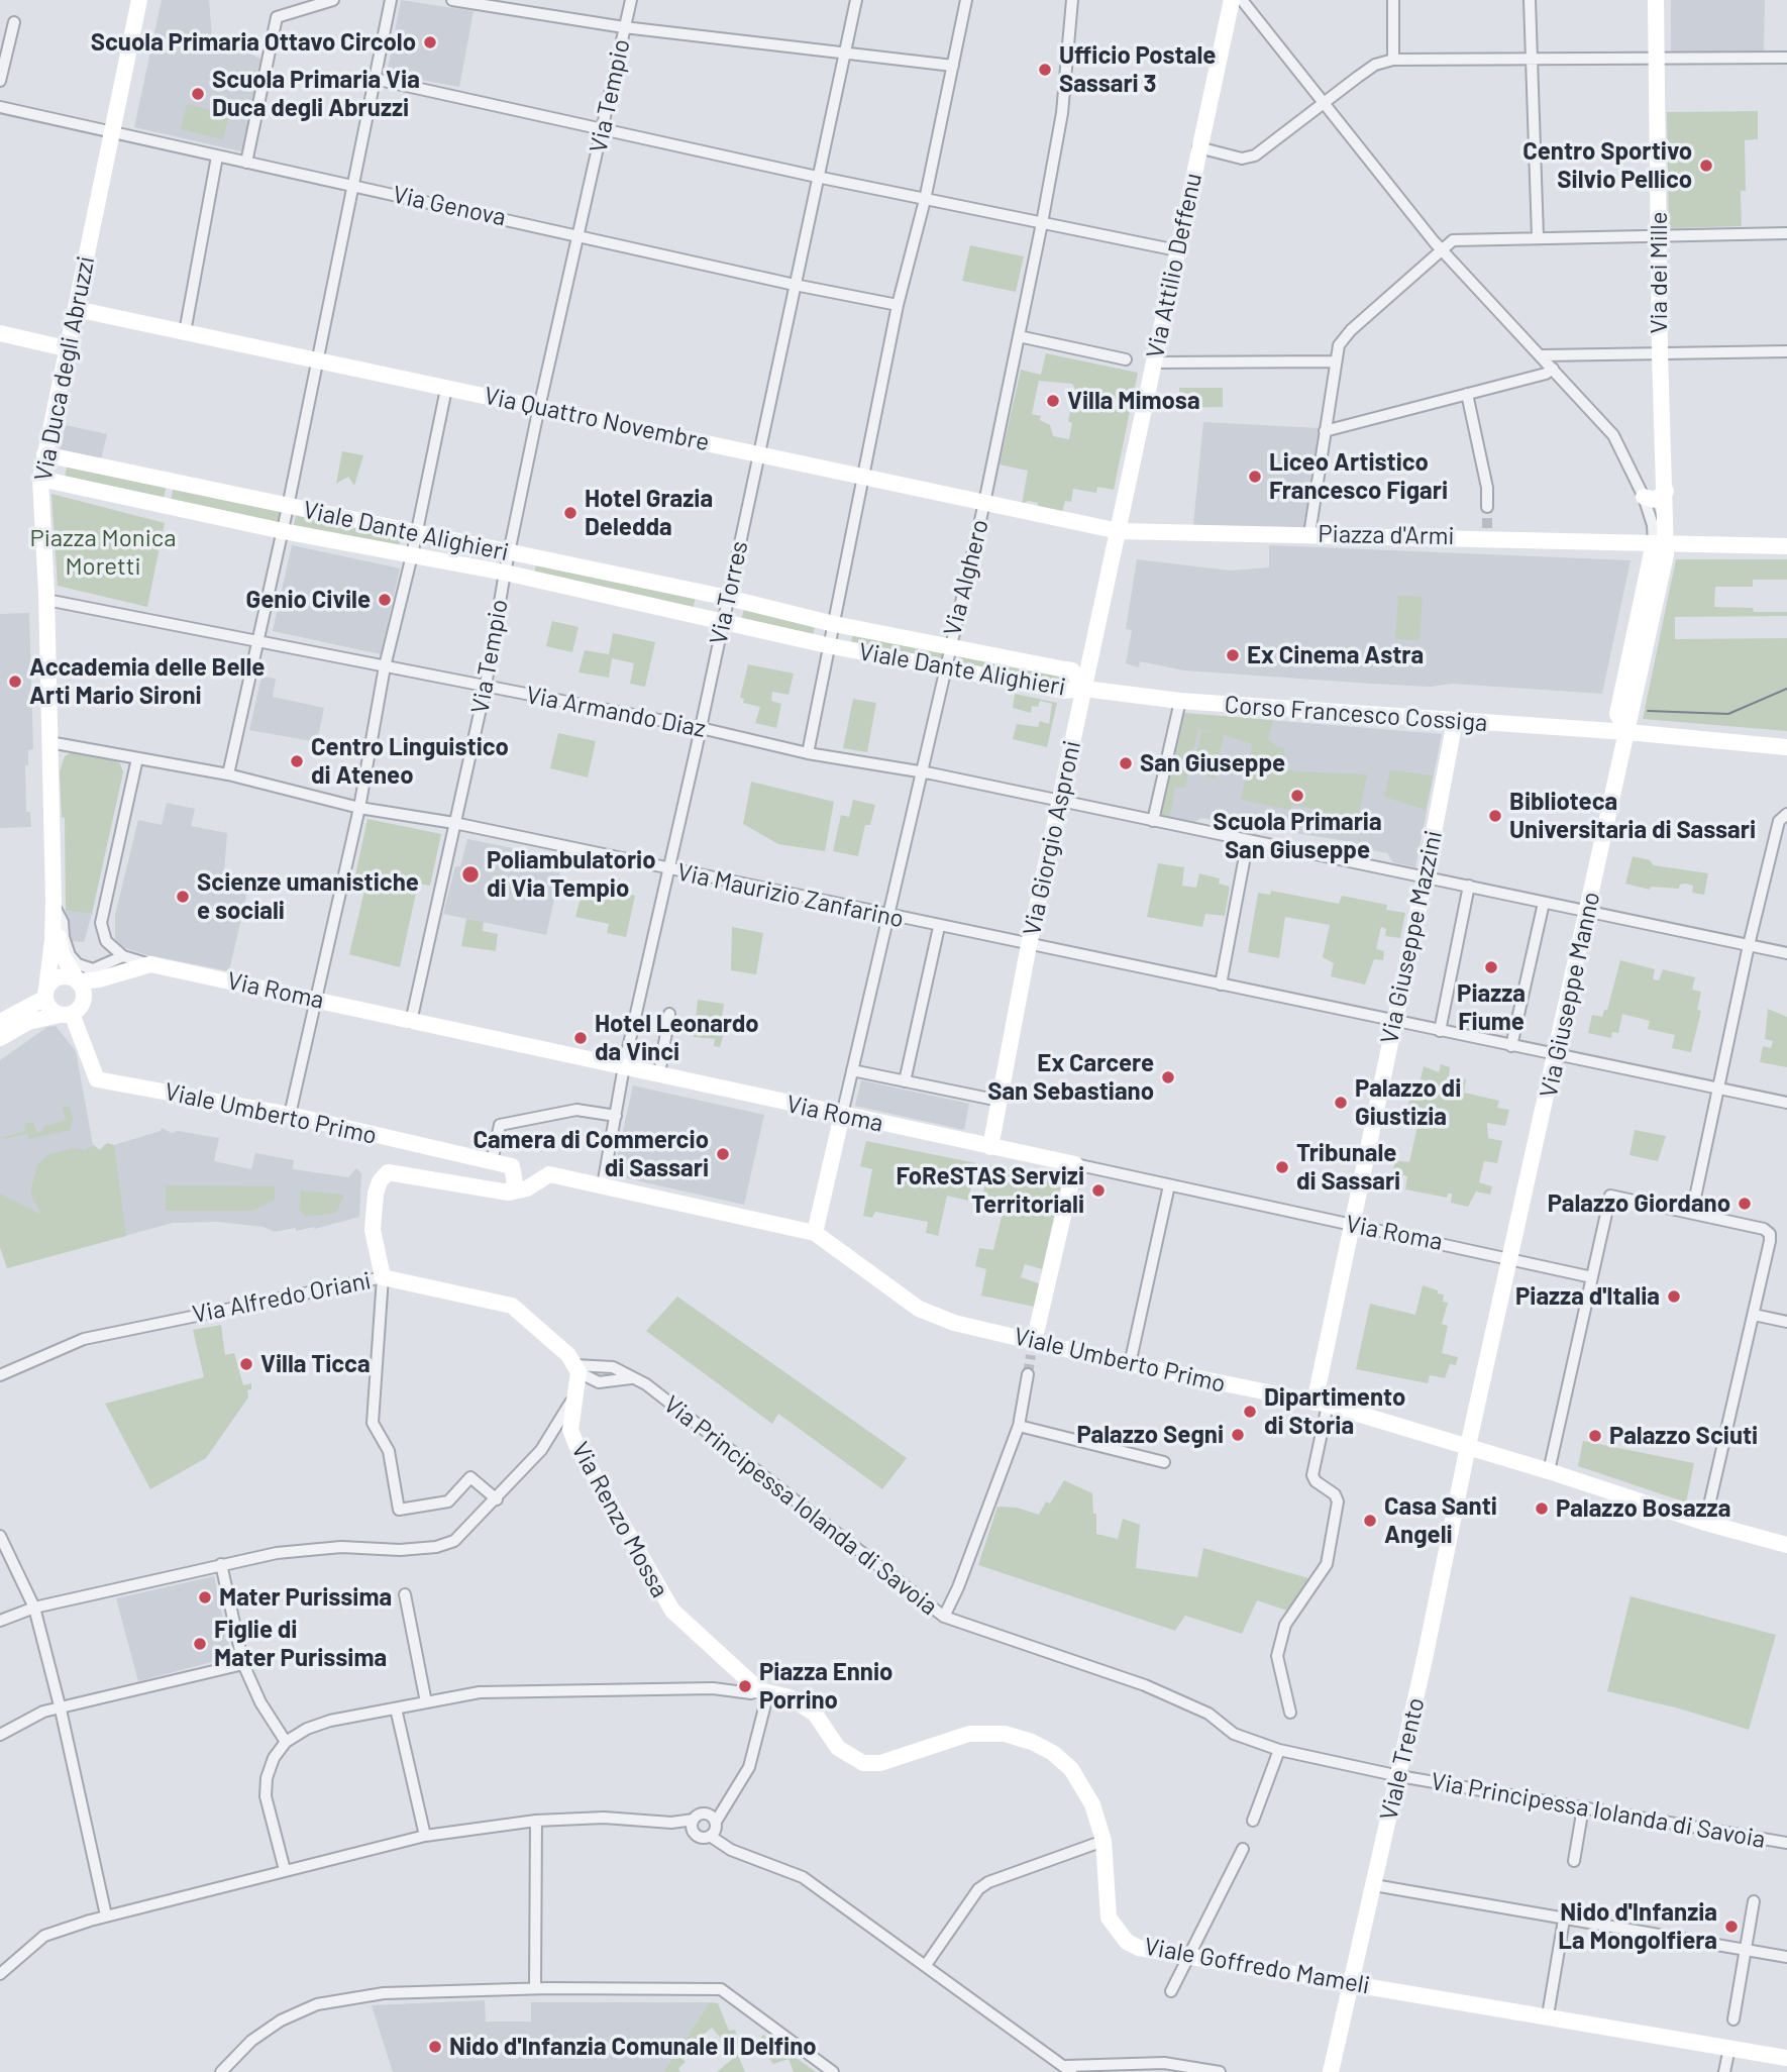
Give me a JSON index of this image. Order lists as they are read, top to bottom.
{
  "streets": {
    "main road": [
      "Via Attilio Deffenu",
      "Via dei Mille",
      "Via Duca degli Abruzzi",
      "Via Quattro Novembre",
      "Viale Dante Alighieri",
      "Piazza d'Armi",
      "Via Alghero",
      "Corso Francesco Cossiga",
      "Via Giorgio Asproni",
      "Via Giuseppe Mazzini",
      "Via Roma",
      "Via Giuseppe Manno",
      "Viale Umberto Primo",
      "Via Alfredo Oriani",
      "Via Renzo Mossa",
      "Viale Trento",
      "Viale Goffredo Mameli"
    ],
    "street": [
      "Via Tempio",
      "Via Genova",
      "Via Torres",
      "Via Armando Diaz",
      "Via Maurizio Zanfarino",
      "Via Principessa Iolanda di Savoia"
    ]
  },
  "crossings": [
    ["Via Tempio", "Via Genova"],
    ["Via Tempio", "Via Quattro Novembre"],
    ["Via Tempio", "Viale Dante Alighieri"],
    ["Via Tempio", "Via Armando Diaz"],
    ["Via Tempio", "Via Maurizio Zanfarino"],
    ["Via Tempio", "Via Roma"],
    ["Via Genova", "Via Duca degli Abruzzi"],
    ["Via Genova", "Via Torres"],
    ["Via Attilio Deffenu", "Via Quattro Novembre"],
    ["Via Attilio Deffenu", "Piazza d'Armi"],
    ["Via Attilio Deffenu", "Via Giorgio Asproni"],
    ["Via dei Mille", "Piazza d'Armi"],
    ["Via dei Mille", "Via Giuseppe Manno"],
    ["Via Duca degli Abruzzi", "Via Quattro Novembre"],
    ["Via Duca degli Abruzzi", "Viale Dante Alighieri"],
    ["Via Duca degli Abruzzi", "Via Armando Diaz"],
    ["Via Duca degli Abruzzi", "Via Maurizio Zanfarino"],
    ["Via Quattro Novembre", "Piazza d'Armi"],
    ["Via Quattro Novembre", "Via Alghero"],
    ["Via Quattro Novembre", "Via Torres"],
    ["Via Quattro Novembre", "Via Giorgio Asproni"],
    ["Viale Dante Alighieri", "Via Alghero"],
    ["Viale Dante Alighieri", "Via Torres"],
    ["Viale Dante Alighieri", "Corso Francesco Cossiga"],
    ["Viale Dante Alighieri", "Via Giorgio Asproni"],
    ["Piazza d'Armi", "Via Giorgio Asproni"],
    ["Piazza d'Armi", "Via Giuseppe Manno"],
    ["Via Alghero", "Via Armando Diaz"],
    ["Via Alghero", "Via Maurizio Zanfarino"],
    ["Via Alghero", "Via Roma"],
    ["Via Alghero", "Viale Umberto Primo"],
    ["Via Torres", "Via Armando Diaz"],
    ["Via Torres", "Via Maurizio Zanfarino"],
    ["Via Torres", "Via Roma"],
    ["Via Torres", "Viale Umberto Primo"],
    ["Via Armando Diaz", "Via Giorgio Asproni"],
    ["Via Armando Diaz", "Via Giuseppe Mazzini"],
    ["Via Armando Diaz", "Via Giuseppe Manno"],
    ["Corso Francesco Cossiga", "Via Giorgio Asproni"],
    ["Corso Francesco Cossiga", "Via Giuseppe Mazzini"],
    ["Corso Francesco Cossiga", "Via Giuseppe Manno"],
    ["Via Giorgio Asproni", "Via Maurizio Zanfarino"],
    ["Via Giorgio Asproni", "Via Roma"],
    ["Via Maurizio Zanfarino", "Via Giuseppe Mazzini"],
    ["Via Maurizio Zanfarino", "Via Giuseppe Manno"],
    ["Via Giuseppe Mazzini", "Via Roma"],
    ["Via Giuseppe Mazzini", "Viale Umberto Primo"],
    ["Via Roma", "Via Giuseppe Manno"],
    ["Via Roma", "Viale Umberto Primo"],
    ["Via Giuseppe Manno", "Viale Umberto Primo"],
    ["Via Giuseppe Manno", "Viale Trento"],
    ["Viale Umberto Primo", "Via Alfredo Oriani"],
    ["Viale Umberto Primo", "Viale Trento"],
    ["Via Principessa Iolanda di Savoia", "Via Renzo Mossa"],
    ["Via Principessa Iolanda di Savoia", "Viale Trento"],
    ["Via Renzo Mossa", "Viale Goffredo Mameli"],
    ["Viale Trento", "Viale Goffredo Mameli"]
  ],
  "parks": ["Piazza Monica Moretti"],
  "places": [
    "Scuola Primaria Ottavo Circolo",
    "Ufficio Postale Sassari 3",
    "Scuola Primaria Via Duca degli Abruzzi",
    "Centro Sportivo Silvio Pellico",
    "Villa Mimosa",
    "Liceo Artistico Francesco Figari",
    "Hotel Grazia Deledda",
    "Genio Civile",
    "Ex Cinema Astra",
    "Accademia delle Belle Arti Mario Sironi",
    "Centro Linguistico di Ateneo",
    "San Giuseppe",
    "Scuola Primaria San Giuseppe",
    "Biblioteca Universitaria di Sassari",
    "Poliambulatorio di Via Tempio",
    "Scienze umanistiche e sociali",
    "Piazza Fiume",
    "Hotel Leonardo da Vinci",
    "Ex Carcere San Sebastiano",
    "Palazzo di Giustizia",
    "Camera di Commercio di Sassari",
    "Tribunale di Sassari",
    "FoReSTAS Servizi Territoriali",
    "Palazzo Giordano",
    "Piazza d'Italia",
    "Villa Ticca",
    "Dipartimento di Storia",
    "Palazzo Segni",
    "Palazzo Sciuti",
    "Palazzo Bosazza",
    "Casa Santi Angeli",
    "Mater Purissima",
    "Figlie di Mater Purissima",
    "Piazza Ennio Porrino",
    "Nido d'Infanzia La Mongolfiera",
    "Nido d'Infanzia Comunale Il Delfino"
  ]
}
